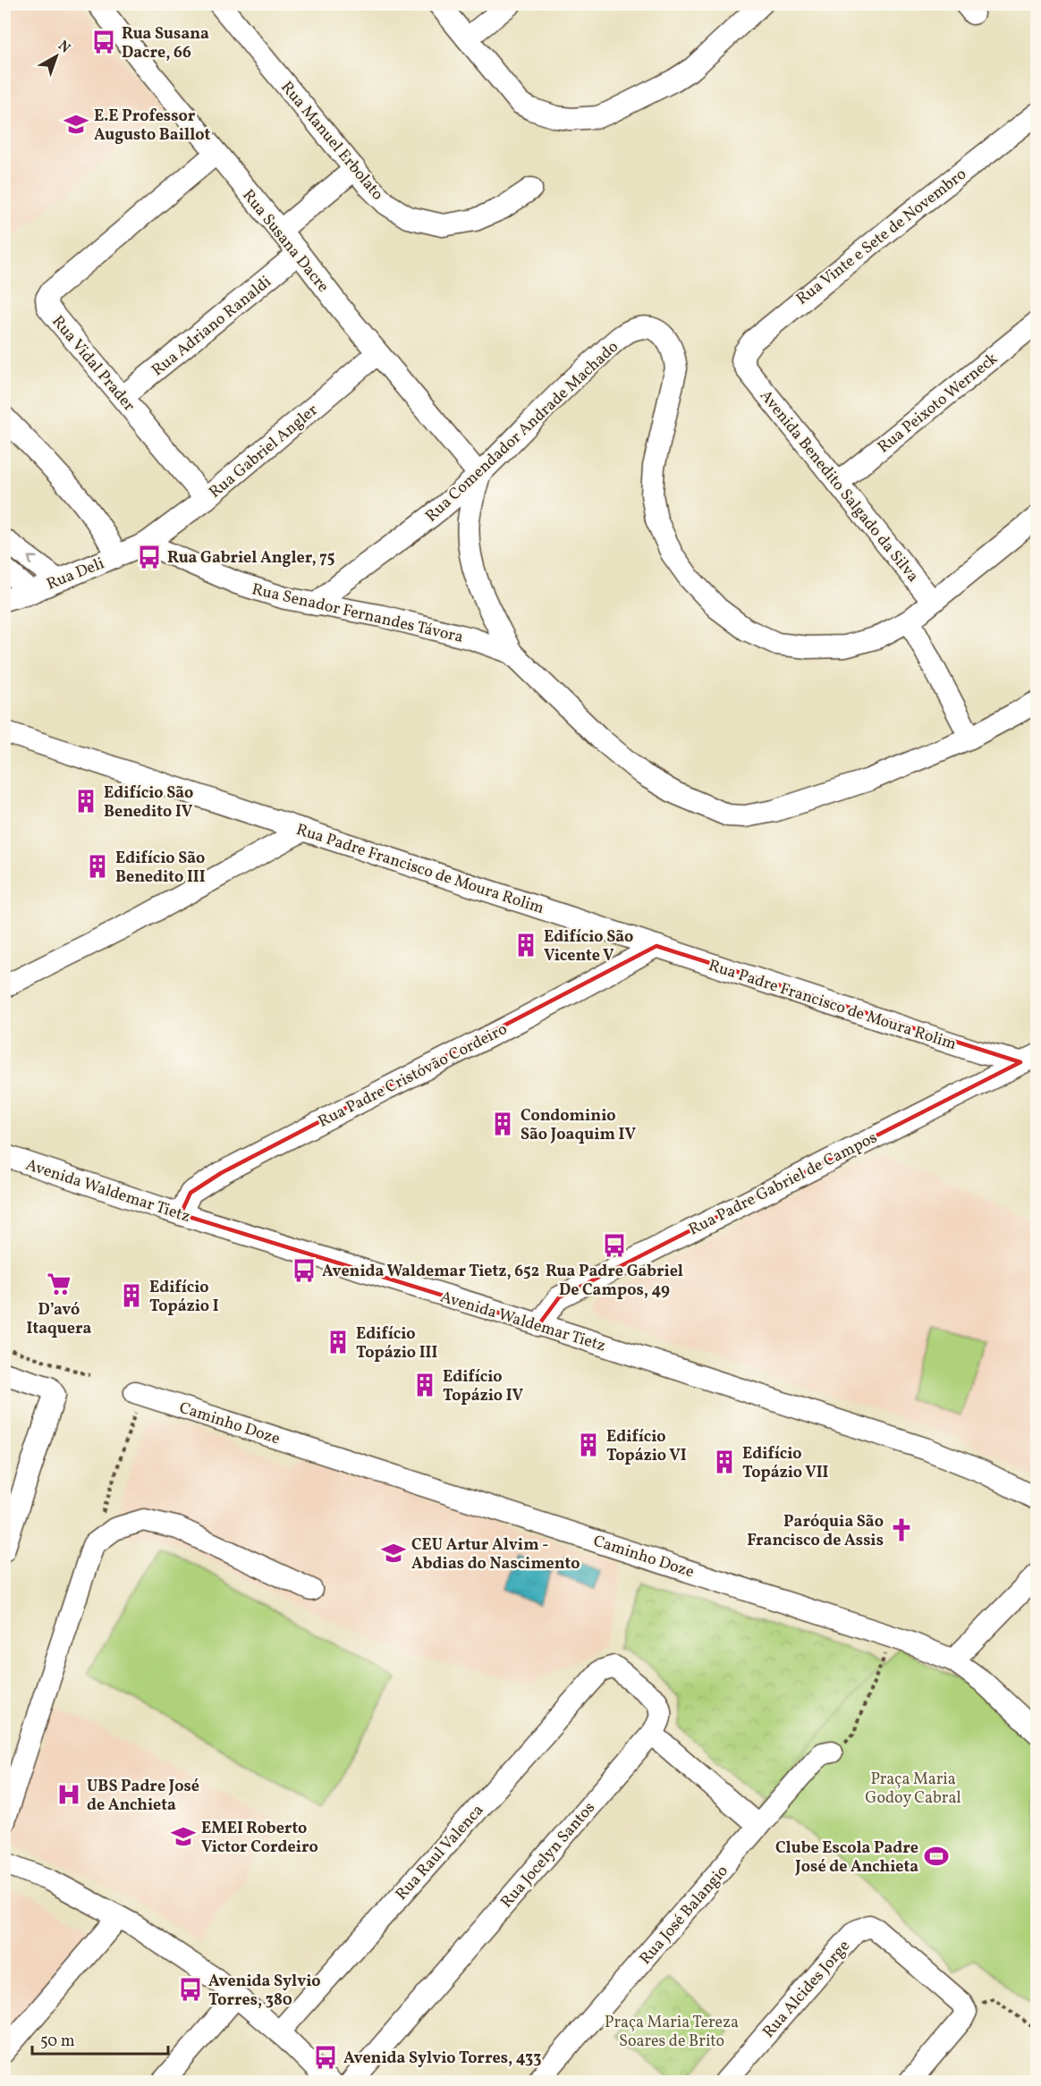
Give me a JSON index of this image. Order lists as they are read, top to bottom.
{
  "streets": {
    "street": [
      "Rua Manuel Erbolato",
      "Rua Vinte e Sete de Novembro",
      "Rua Susana Dacre",
      "Rua Adriano Ranaldi",
      "Rua Vidal Prader",
      "Rua Peixoto Werneck",
      "Rua Comendador Andrade Machado",
      "Rua Gabriel Angler",
      "Avenida Benedito Salgado da Silva",
      "Rua Deli",
      "Rua Senador Fernandes Távora",
      "Rua Padre Francisco de Moura Rolim",
      "Rua Padre Cristóvão Cordeiro",
      "Rua Padre Gabriel de Campos",
      "Avenida Waldemar Tietz",
      "Caminho Doze",
      "Rua Raul Valenca",
      "Rua Jocelyn Santos",
      "Rua José Balangio",
      "Rua Alcides Jorge"
    ]
  },
  "crossings": [
    ["Rua Vinte e Sete de Novembro", "Avenida Benedito Salgado da Silva"],
    ["Rua Susana Dacre", "Rua Adriano Ranaldi"],
    ["Rua Susana Dacre", "Rua Vidal Prader"],
    ["Rua Susana Dacre", "Rua Comendador Andrade Machado"],
    ["Rua Susana Dacre", "Rua Gabriel Angler"],
    ["Rua Susana Dacre", "Rua Senador Fernandes Távora"],
    ["Rua Adriano Ranaldi", "Rua Vidal Prader"],
    ["Rua Vidal Prader", "Rua Gabriel Angler"],
    ["Rua Peixoto Werneck", "Avenida Benedito Salgado da Silva"],
    ["Rua Comendador Andrade Machado", "Avenida Benedito Salgado da Silva"],
    ["Rua Comendador Andrade Machado", "Rua Senador Fernandes Távora"],
    ["Rua Gabriel Angler", "Rua Deli"],
    ["Rua Gabriel Angler", "Rua Senador Fernandes Távora"],
    ["Rua Deli", "Rua Senador Fernandes Távora"],
    ["Rua Padre Francisco de Moura Rolim", "Rua Padre Cristóvão Cordeiro"],
    ["Rua Padre Francisco de Moura Rolim", "Rua Padre Gabriel de Campos"],
    ["Rua Padre Cristóvão Cordeiro", "Avenida Waldemar Tietz"],
    ["Rua Padre Gabriel de Campos", "Avenida Waldemar Tietz"],
    ["Rua Raul Valenca", "Rua Jocelyn Santos"]
  ],
  "parks": ["Praça Maria Godoy Cabral", "Praça Maria Tereza Soares de Brito"],
  "places": {
    "bus stop": [
      "Rua Susana Dacre, 66",
      "Rua Gabriel Angler, 75",
      "Rua Padre Gabriel De Campos, 49",
      "Avenida Waldemar Tietz, 652",
      "Avenida Sylvio Torres, 380",
      "Avenida Sylvio Torres, 433"
    ],
    "school or university": ["E.E Professor Augusto Baillot", "CEU Artur Alvim - Abdias do Nascimento", "EMEI Roberto Victor Cordeiro"],
    "building": [
      "Edifício São Benedito IV",
      "Edifício São Benedito III",
      "Edifício São Vicente V",
      "Condominio São Joaquim IV",
      "Edifício Topázio I",
      "Edifício Topázio III",
      "Edifício Topázio IV",
      "Edifício Topázio VI",
      "Edifício Topázio VII"
    ],
    "supermarket": ["D’avó Itaquera"],
    "church": ["Paróquia São Francisco de Assis"],
    "hospital": ["UBS Padre José de Anchieta"],
    "sports": ["Clube Escola Padre José de Anchieta"]
  },
  "scale_bar": "50 m",
  "north": "top right"
}
